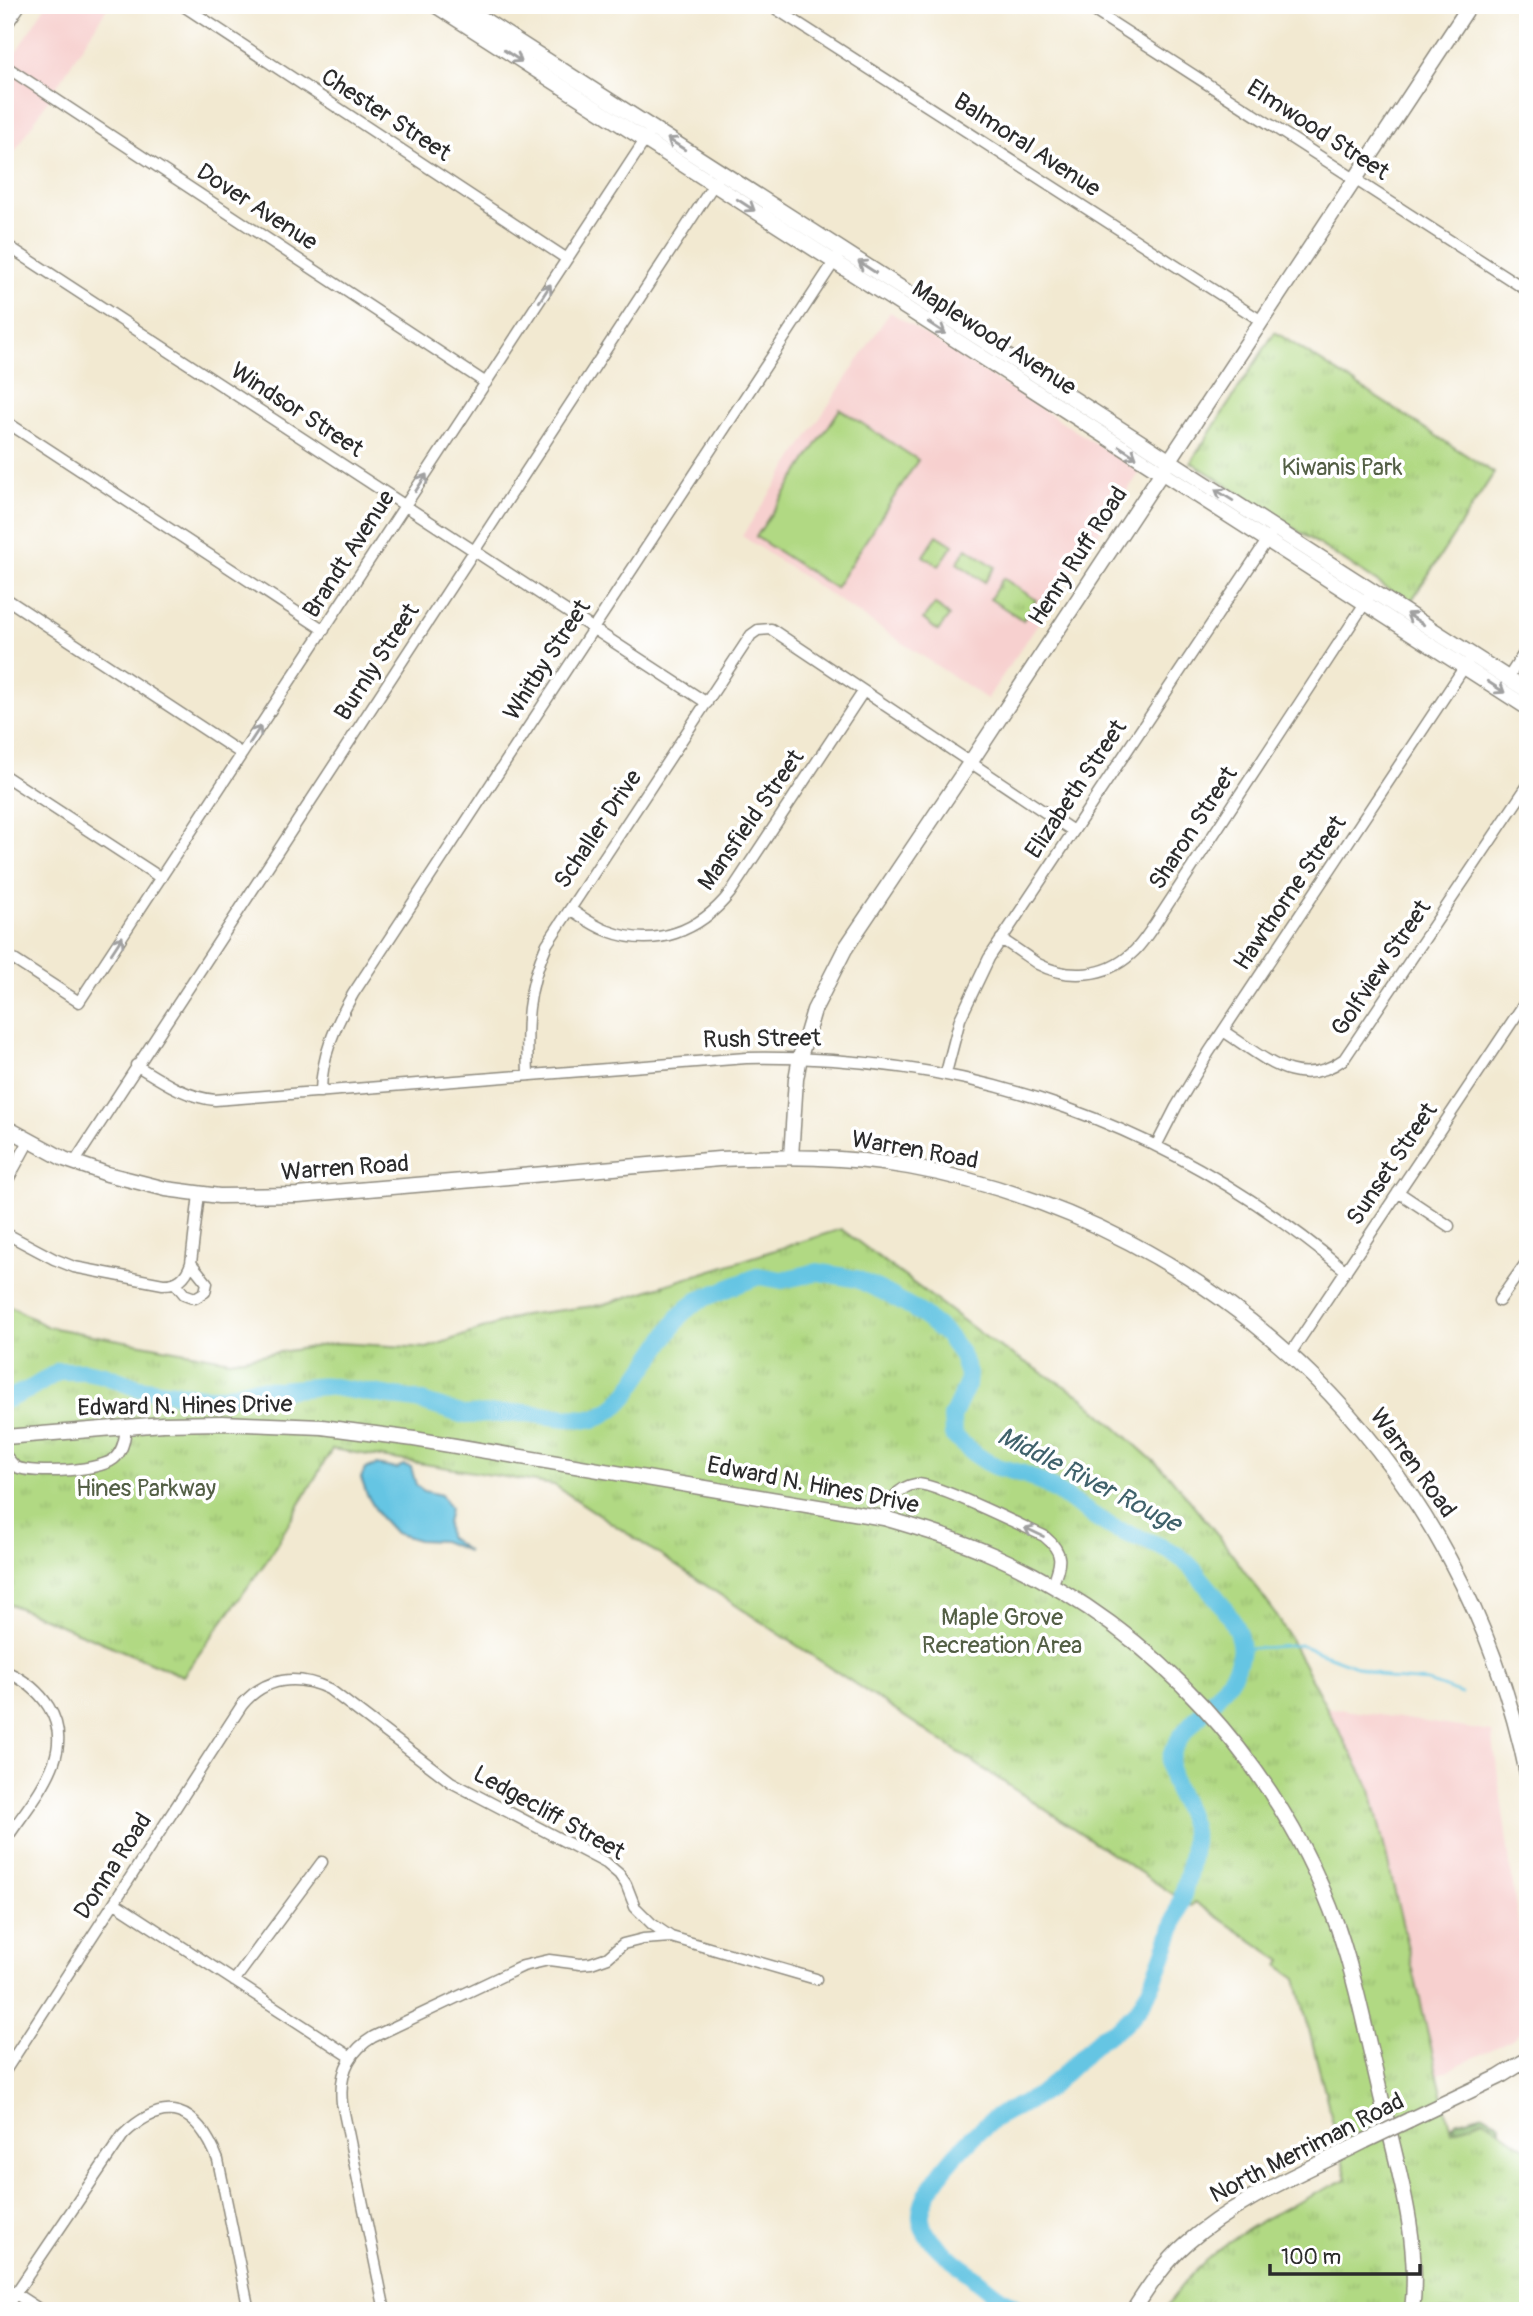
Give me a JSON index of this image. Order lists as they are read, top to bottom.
{
  "streets": {
    "street": [
      "Chester Street",
      "Elmwood Street",
      "Balmoral Avenue",
      "Dover Avenue",
      "Maplewood Avenue",
      "Windsor Street",
      "Brandt Avenue",
      "Henry Ruff Road",
      "Whitby Street",
      "Burnly Street",
      "Elizabeth Street",
      "Mansfield Street",
      "Sharon Street",
      "Schaller Drive",
      "Hawthorne Street",
      "Golfview Street",
      "Rush Street",
      "Warren Road",
      "Sunset Street",
      "Edward N. Hines Drive",
      "Ledgecliff Street",
      "Donna Road",
      "North Merriman Road"
    ]
  },
  "crossings": [
    ["Chester Street", "Brandt Avenue"],
    ["Elmwood Street", "Henry Ruff Road"],
    ["Balmoral Avenue", "Henry Ruff Road"],
    ["Dover Avenue", "Brandt Avenue"],
    ["Maplewood Avenue", "Brandt Avenue"],
    ["Maplewood Avenue", "Henry Ruff Road"],
    ["Maplewood Avenue", "Whitby Street"],
    ["Maplewood Avenue", "Burnly Street"],
    ["Maplewood Avenue", "Elizabeth Street"],
    ["Maplewood Avenue", "Sharon Street"],
    ["Maplewood Avenue", "Hawthorne Street"],
    ["Windsor Street", "Brandt Avenue"],
    ["Windsor Street", "Whitby Street"],
    ["Windsor Street", "Burnly Street"],
    ["Windsor Street", "Schaller Drive"],
    ["Henry Ruff Road", "Rush Street"],
    ["Henry Ruff Road", "Warren Road"],
    ["Whitby Street", "Rush Street"],
    ["Burnly Street", "Rush Street"],
    ["Burnly Street", "Warren Road"],
    ["Elizabeth Street", "Sharon Street"],
    ["Elizabeth Street", "Rush Street"],
    ["Mansfield Street", "Schaller Drive"],
    ["Schaller Drive", "Rush Street"],
    ["Hawthorne Street", "Golfview Street"],
    ["Hawthorne Street", "Rush Street"],
    ["Rush Street", "Sunset Street"],
    ["Warren Road", "Sunset Street"],
    ["Ledgecliff Street", "Donna Road"]
  ],
  "one_way": ["Brandt Avenue"],
  "water": ["Middle River Rouge"],
  "parks": ["Kiwanis Park", "Hines Parkway", "Maple Grove Recreation Area"],
  "scale_bar": "100 m"
}
